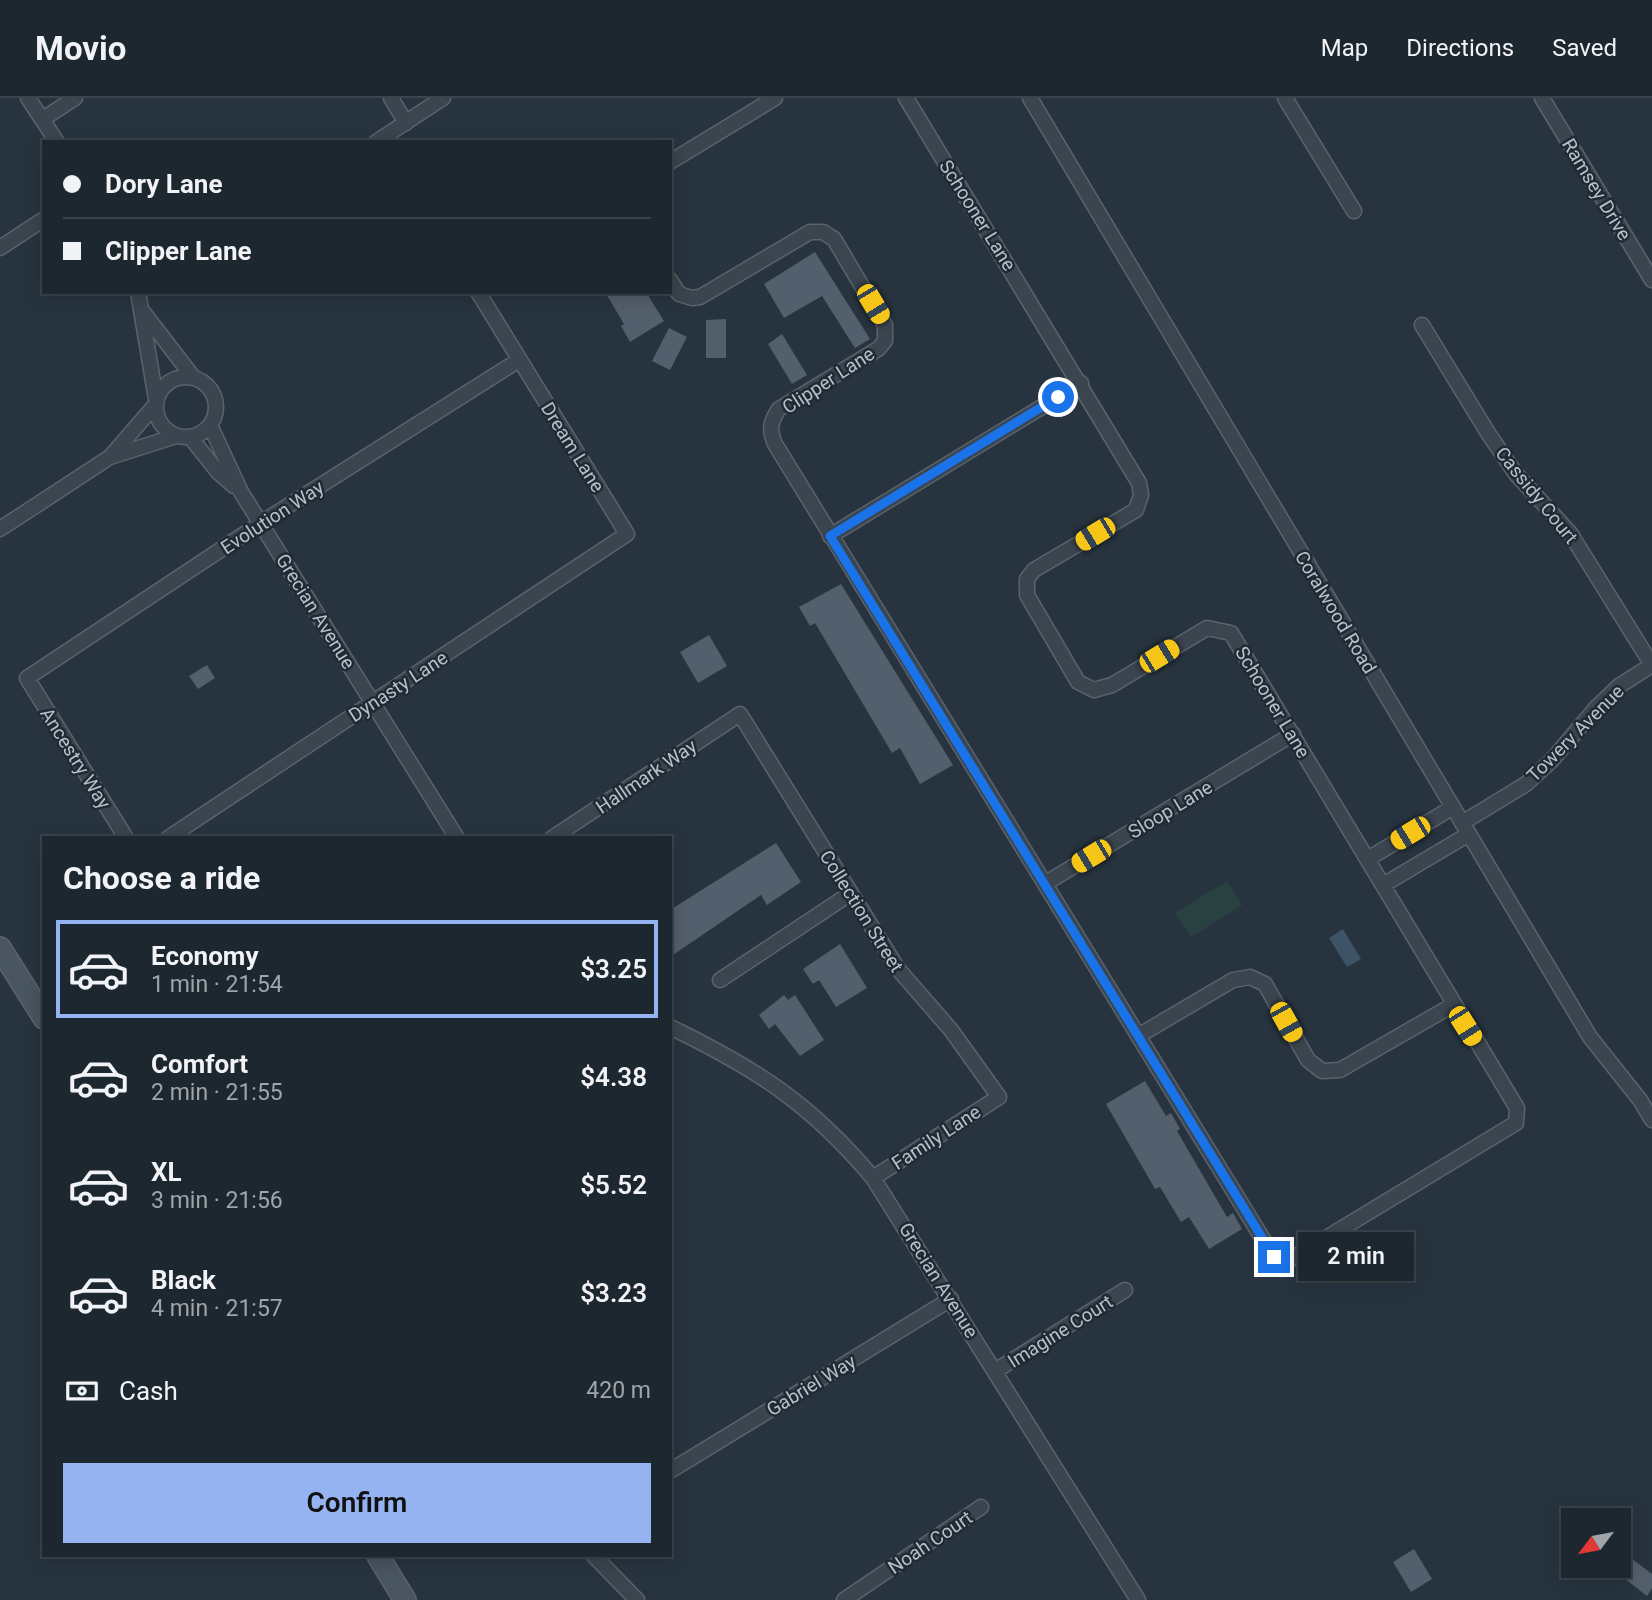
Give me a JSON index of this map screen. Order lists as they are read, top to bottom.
{
  "streets": {
    "street": [
      "Ramsey Drive",
      "Schooner Lane",
      "Clipper Lane",
      "Dream Lane",
      "Cassidy Court",
      "Evolution Way",
      "Grecian Avenue",
      "Coralwood Road",
      "Dynasty Lane",
      "Towery Avenue",
      "Ancestry Way",
      "Hallmark Way",
      "Sloop Lane",
      "Collection Street",
      "Family Lane",
      "Imagine Court",
      "Gabriel Way",
      "Noah Court"
    ]
  },
  "crossings": [
    ["Schooner Lane", "Clipper Lane"],
    ["Schooner Lane", "Towery Avenue"],
    ["Schooner Lane", "Sloop Lane"],
    ["Clipper Lane", "Sloop Lane"],
    ["Dream Lane", "Evolution Way"],
    ["Dream Lane", "Dynasty Lane"],
    ["Cassidy Court", "Towery Avenue"],
    ["Evolution Way", "Grecian Avenue"],
    ["Evolution Way", "Ancestry Way"],
    ["Grecian Avenue", "Dynasty Lane"],
    ["Grecian Avenue", "Family Lane"],
    ["Grecian Avenue", "Imagine Court"],
    ["Grecian Avenue", "Gabriel Way"],
    ["Coralwood Road", "Towery Avenue"],
    ["Hallmark Way", "Collection Street"],
    ["Collection Street", "Family Lane"]
  ],
  "north": "bottom left",
  "page": {
    "header": "Movio",
    "nav": ["Map", "Directions", "Saved"],
    "banner": ["Dory Lane", "Clipper Lane"],
    "heading": "Choose a ride",
    "list": [
      {
        "name": "Economy",
        "note": "1 min · 21:54",
        "value": "$3.25"
      },
      {
        "name": "Comfort",
        "note": "2 min · 21:55",
        "value": "$4.38"
      },
      {
        "name": "XL",
        "note": "3 min · 21:56",
        "value": "$5.52"
      },
      {
        "name": "Black",
        "note": "4 min · 21:57",
        "value": "$3.23"
      }
    ],
    "bubble": "2 min",
    "pay": ["Cash", "420 m"],
    "buttons": "Confirm"
  }
}
